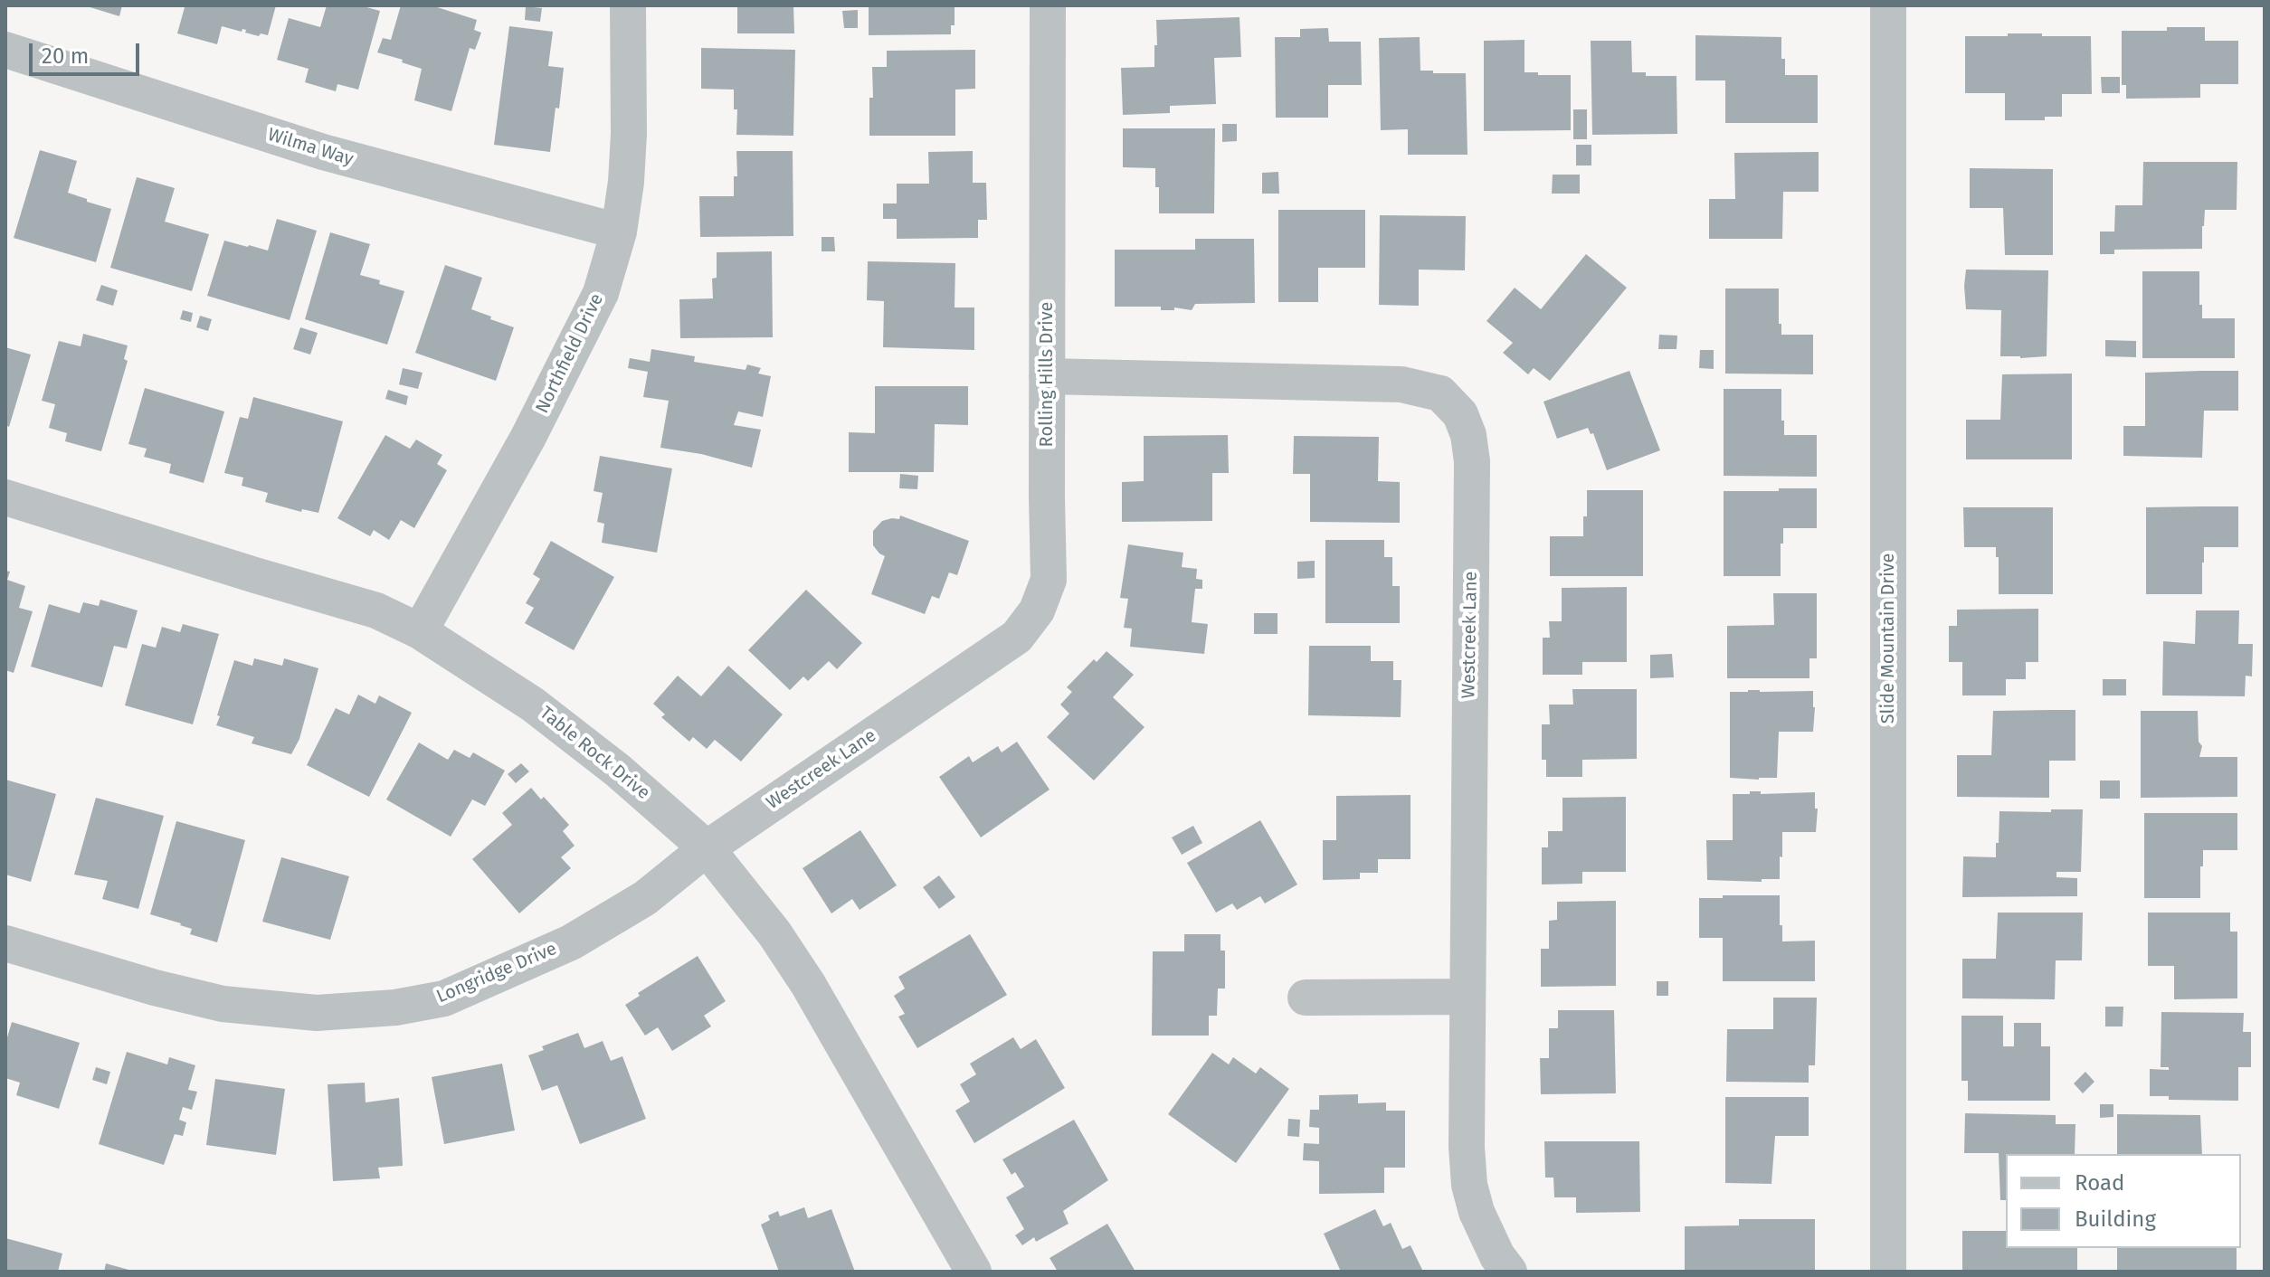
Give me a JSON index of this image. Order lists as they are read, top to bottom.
{
  "streets": {
    "street": [
      "Wilma Way",
      "Northfield Drive",
      "Rolling Hills Drive",
      "Westcreek Lane",
      "Slide Mountain Drive",
      "Table Rock Drive",
      "Longridge Drive"
    ]
  },
  "crossings": [
    ["Wilma Way", "Northfield Drive"],
    ["Northfield Drive", "Table Rock Drive"],
    ["Rolling Hills Drive", "Westcreek Lane"],
    ["Westcreek Lane", "Table Rock Drive"],
    ["Westcreek Lane", "Longridge Drive"],
    ["Table Rock Drive", "Longridge Drive"]
  ],
  "legend": ["Road", "Building"],
  "scale_bar": "20 m"
}
